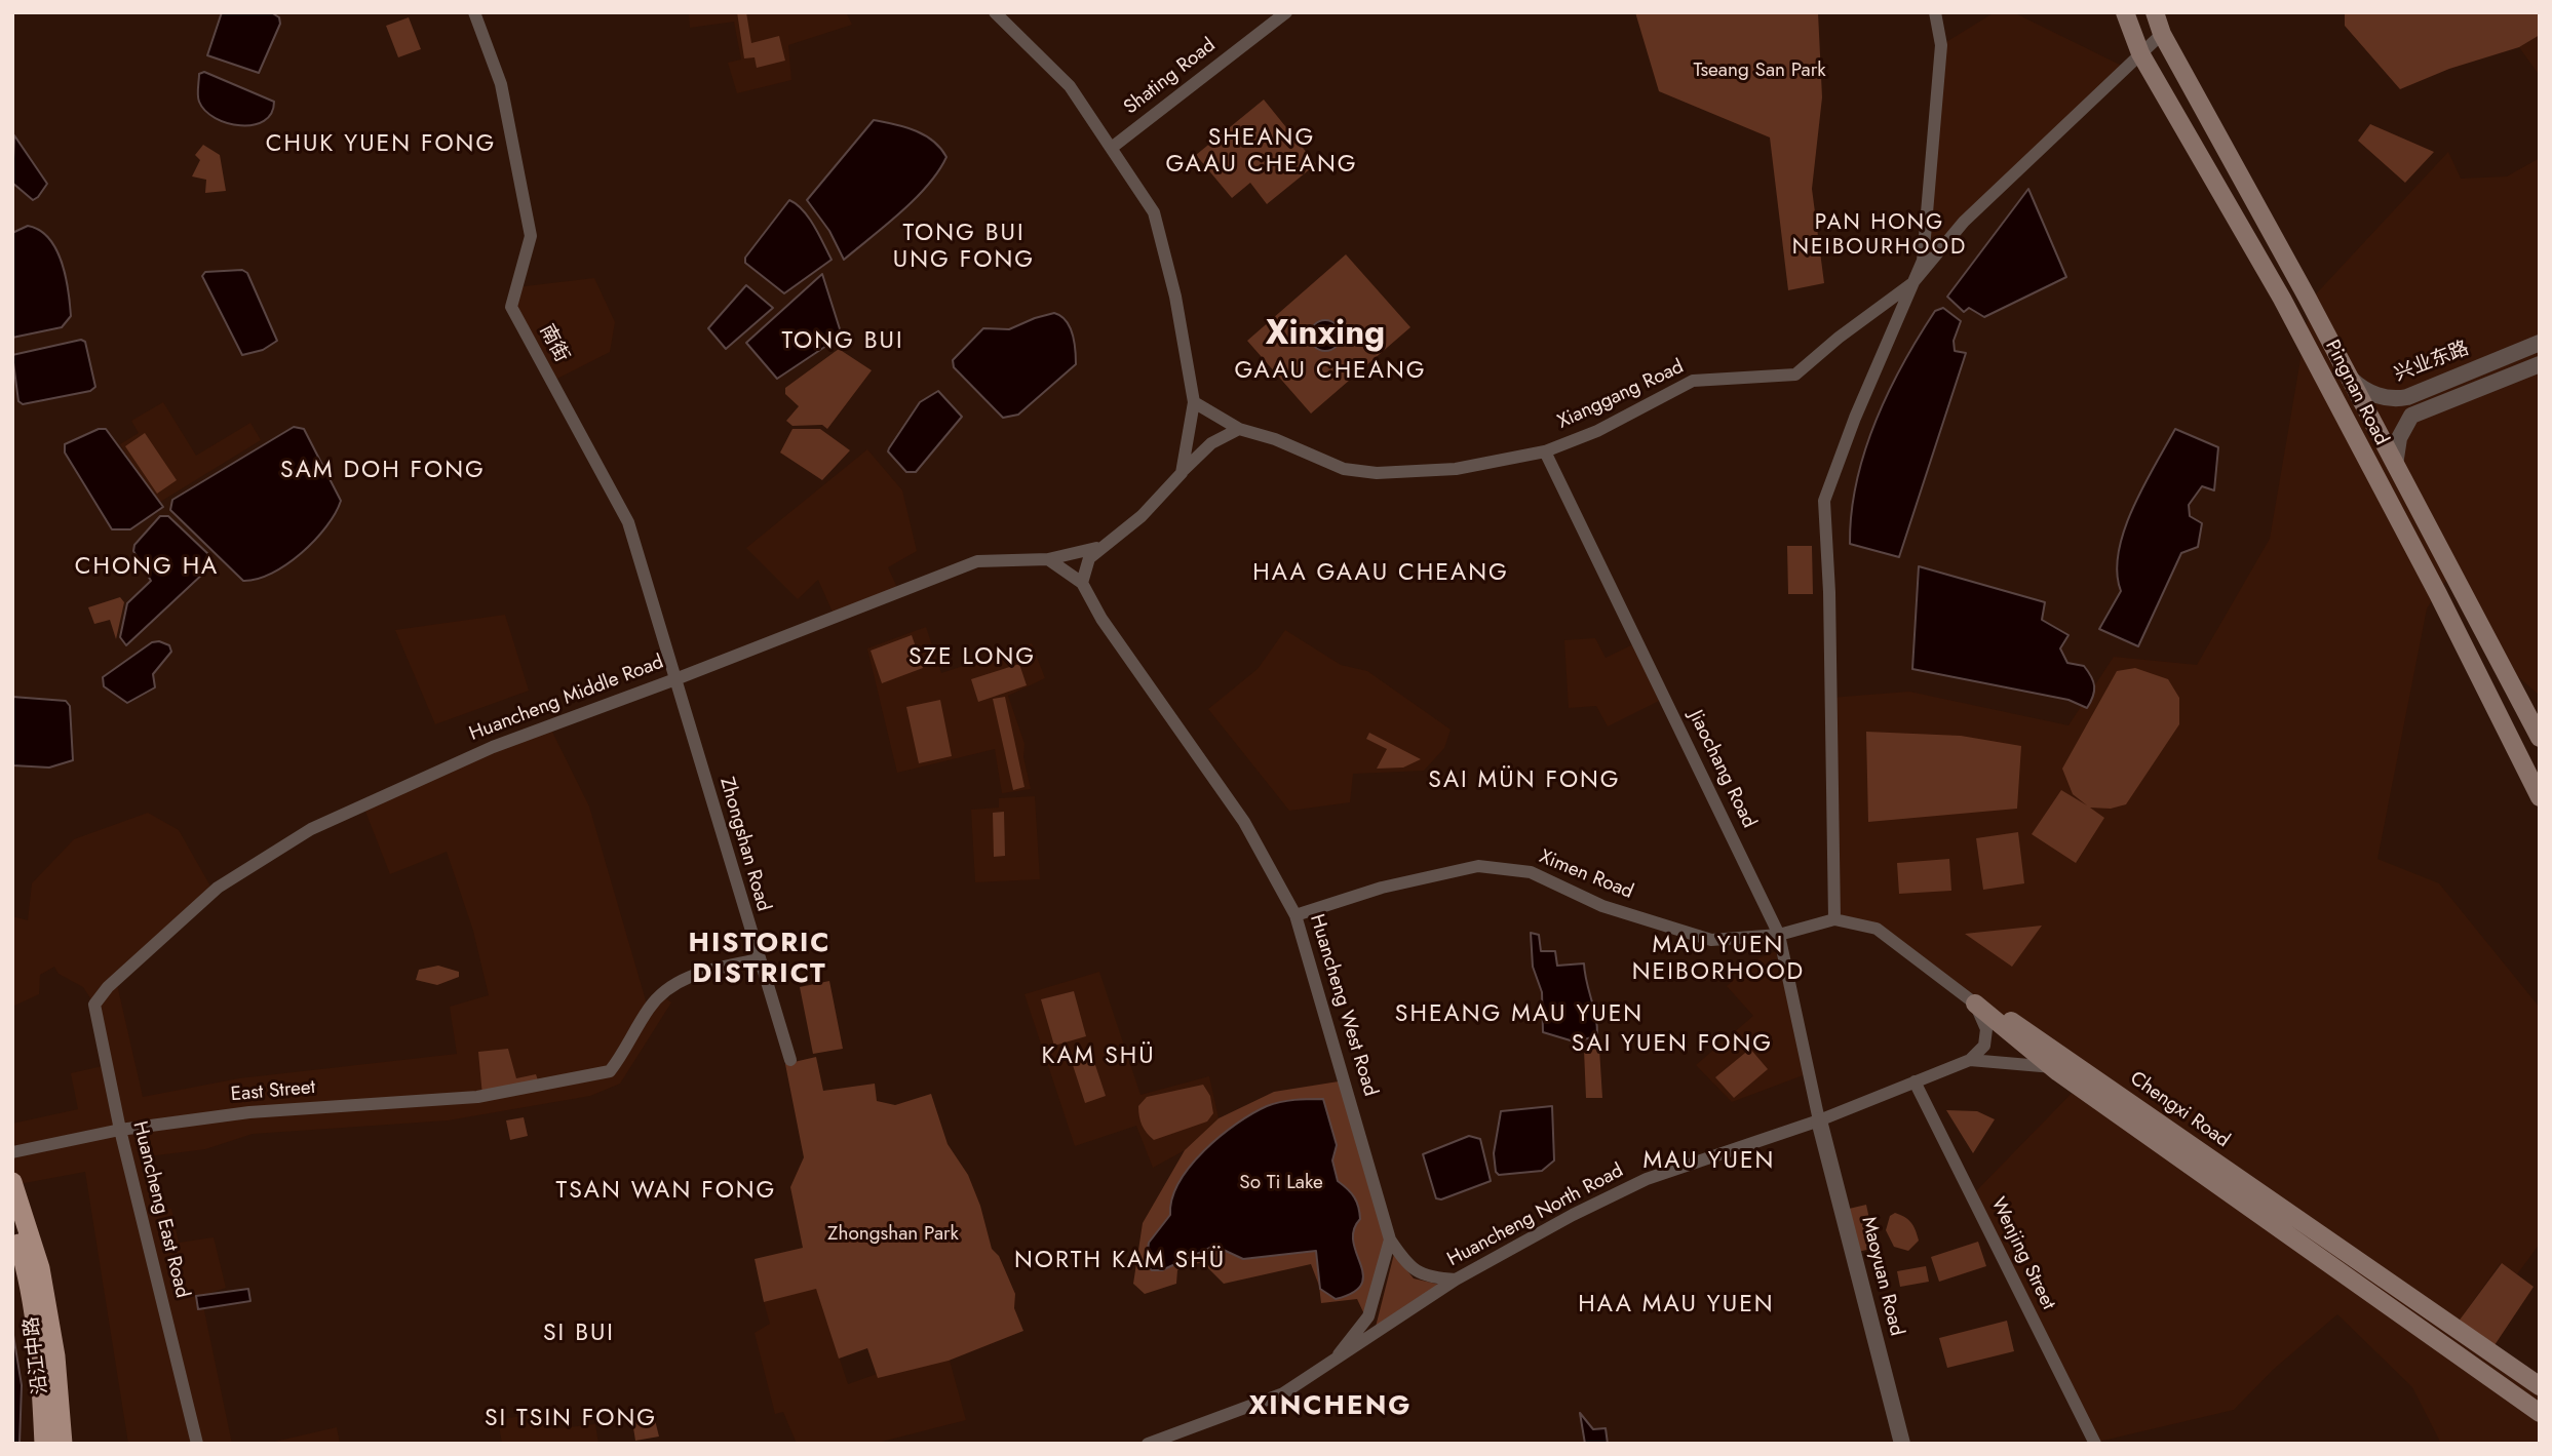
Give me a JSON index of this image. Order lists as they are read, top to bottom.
{
  "streets": {
    "main road": ["Pingnan Road", "Chengxi Road", "沿江中路"],
    "street": [
      "Shating Road",
      "南街",
      "兴业东路",
      "Xianggang Road",
      "Huancheng Middle Road",
      "Jiaochang Road",
      "Zhongshan Road",
      "Ximen Road",
      "Huancheng West Road",
      "East Street",
      "Huancheng East Road",
      "Huancheng North Road",
      "Wenjing Street",
      "Maoyuan Road"
    ]
  },
  "crossings": [
    ["南街", "Huancheng Middle Road"],
    ["南街", "Zhongshan Road"],
    ["兴业东路", "Pingnan Road"],
    ["Pingnan Road", "Xianggang Road"],
    ["Xianggang Road", "Jiaochang Road"],
    ["Huancheng Middle Road", "Zhongshan Road"],
    ["Huancheng Middle Road", "Huancheng East Road"],
    ["Jiaochang Road", "Ximen Road"],
    ["Jiaochang Road", "Chengxi Road"],
    ["Jiaochang Road", "Huancheng North Road"],
    ["Jiaochang Road", "Maoyuan Road"],
    ["Zhongshan Road", "East Street"],
    ["Ximen Road", "Huancheng West Road"],
    ["Ximen Road", "Chengxi Road"],
    ["East Street", "Huancheng East Road"],
    ["Chengxi Road", "Huancheng North Road"],
    ["Huancheng North Road", "Wenjing Street"],
    ["Huancheng North Road", "Maoyuan Road"]
  ],
  "districts": [
    "SHEANG GAAU CHEANG",
    "CHUK YUEN FONG",
    "PAN HONG NEIBOURHOOD",
    "TONG BUI UNG FONG",
    "Xinxing",
    "TONG BUI",
    "GAAU CHEANG",
    "SAM DOH FONG",
    "CHONG HA",
    "HAA GAAU CHEANG",
    "SZE LONG",
    "SAI MÜN FONG",
    "HISTORIC DISTRICT",
    "MAU YUEN NEIBORHOOD",
    "SHEANG MAU YUEN",
    "SAI YUEN FONG",
    "KAM SHÜ",
    "MAU YUEN",
    "TSAN WAN FONG",
    "NORTH KAM SHÜ",
    "HAA MAU YUEN",
    "SI BUI",
    "XINCHENG",
    "SI TSIN FONG"
  ],
  "parks": ["Tseang San Park", "So Ti Lake", "Zhongshan Park"]
}
